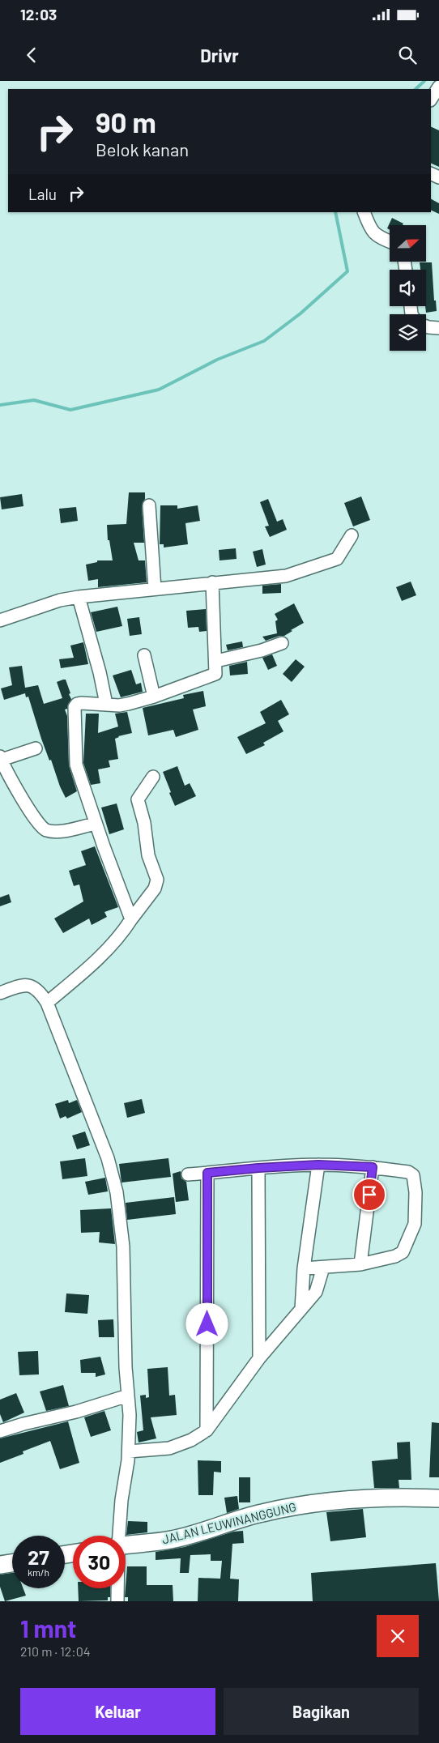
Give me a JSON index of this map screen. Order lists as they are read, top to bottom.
{
  "streets": {
    "main road": ["JALAN LEUWINANGGUNG"]
  },
  "north": "right",
  "page": {
    "status": "12:03",
    "header": "Drivr",
    "turn": ["90 m", "Belok kanan"],
    "then": "Lalu",
    "speed": "27 km/h",
    "limit": "30",
    "heading": ["1 mnt", "210 m · 12:04"],
    "buttons": ["Keluar", "Bagikan"]
  }
}
